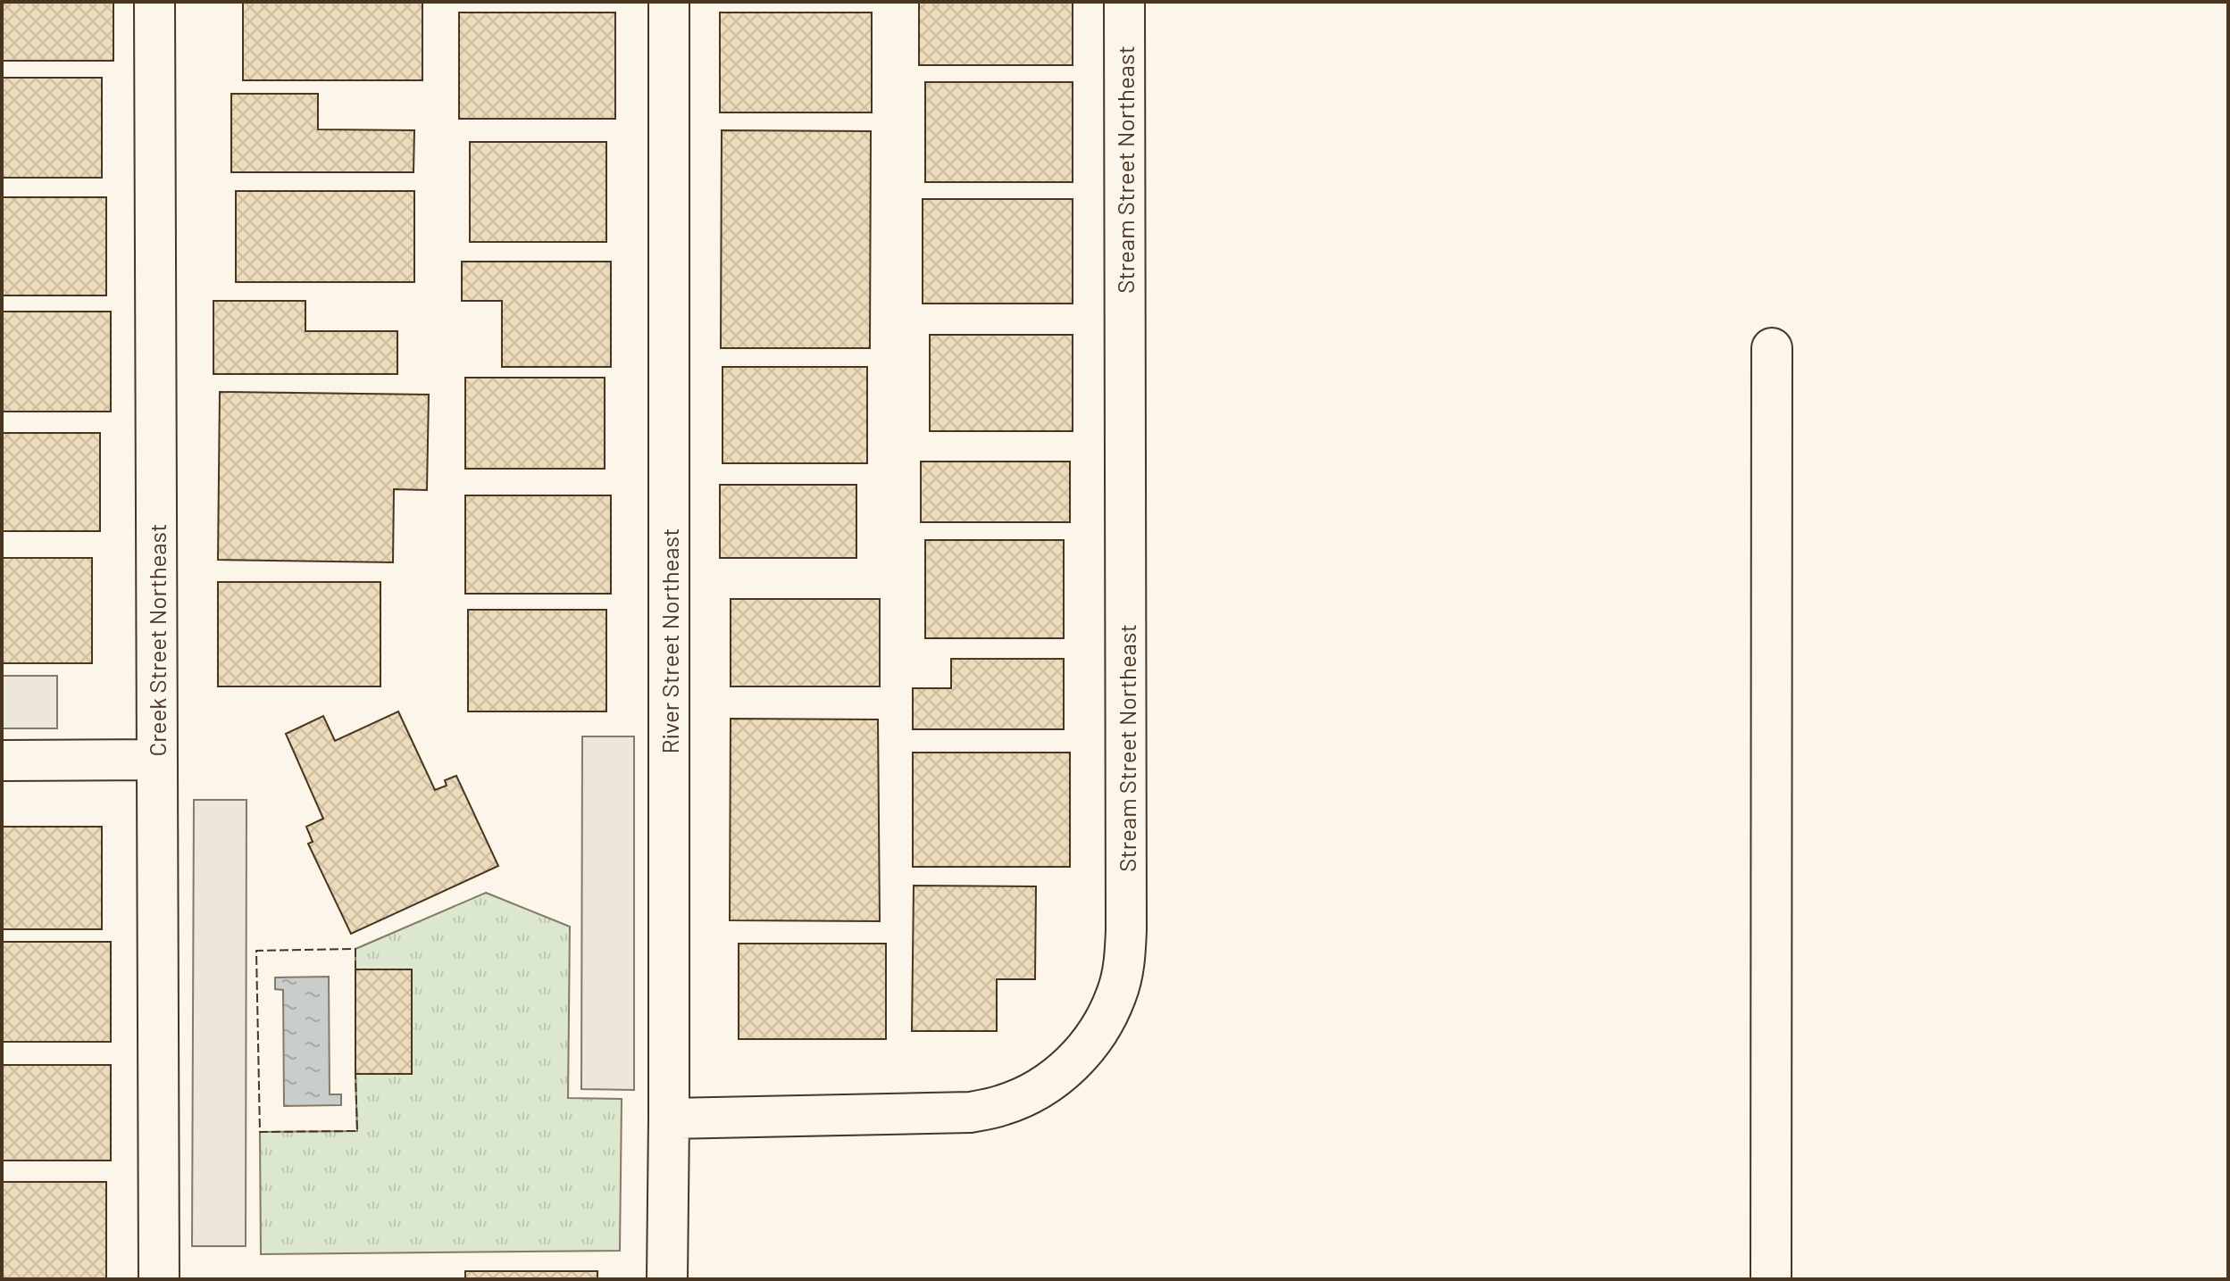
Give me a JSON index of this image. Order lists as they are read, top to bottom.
{
  "streets": {
    "street": ["Stream Street Northeast", "Creek Street Northeast", "River Street Northeast"]
  },
  "crossings": [
    ["Stream Street Northeast", "River Street Northeast"]
  ]
}
